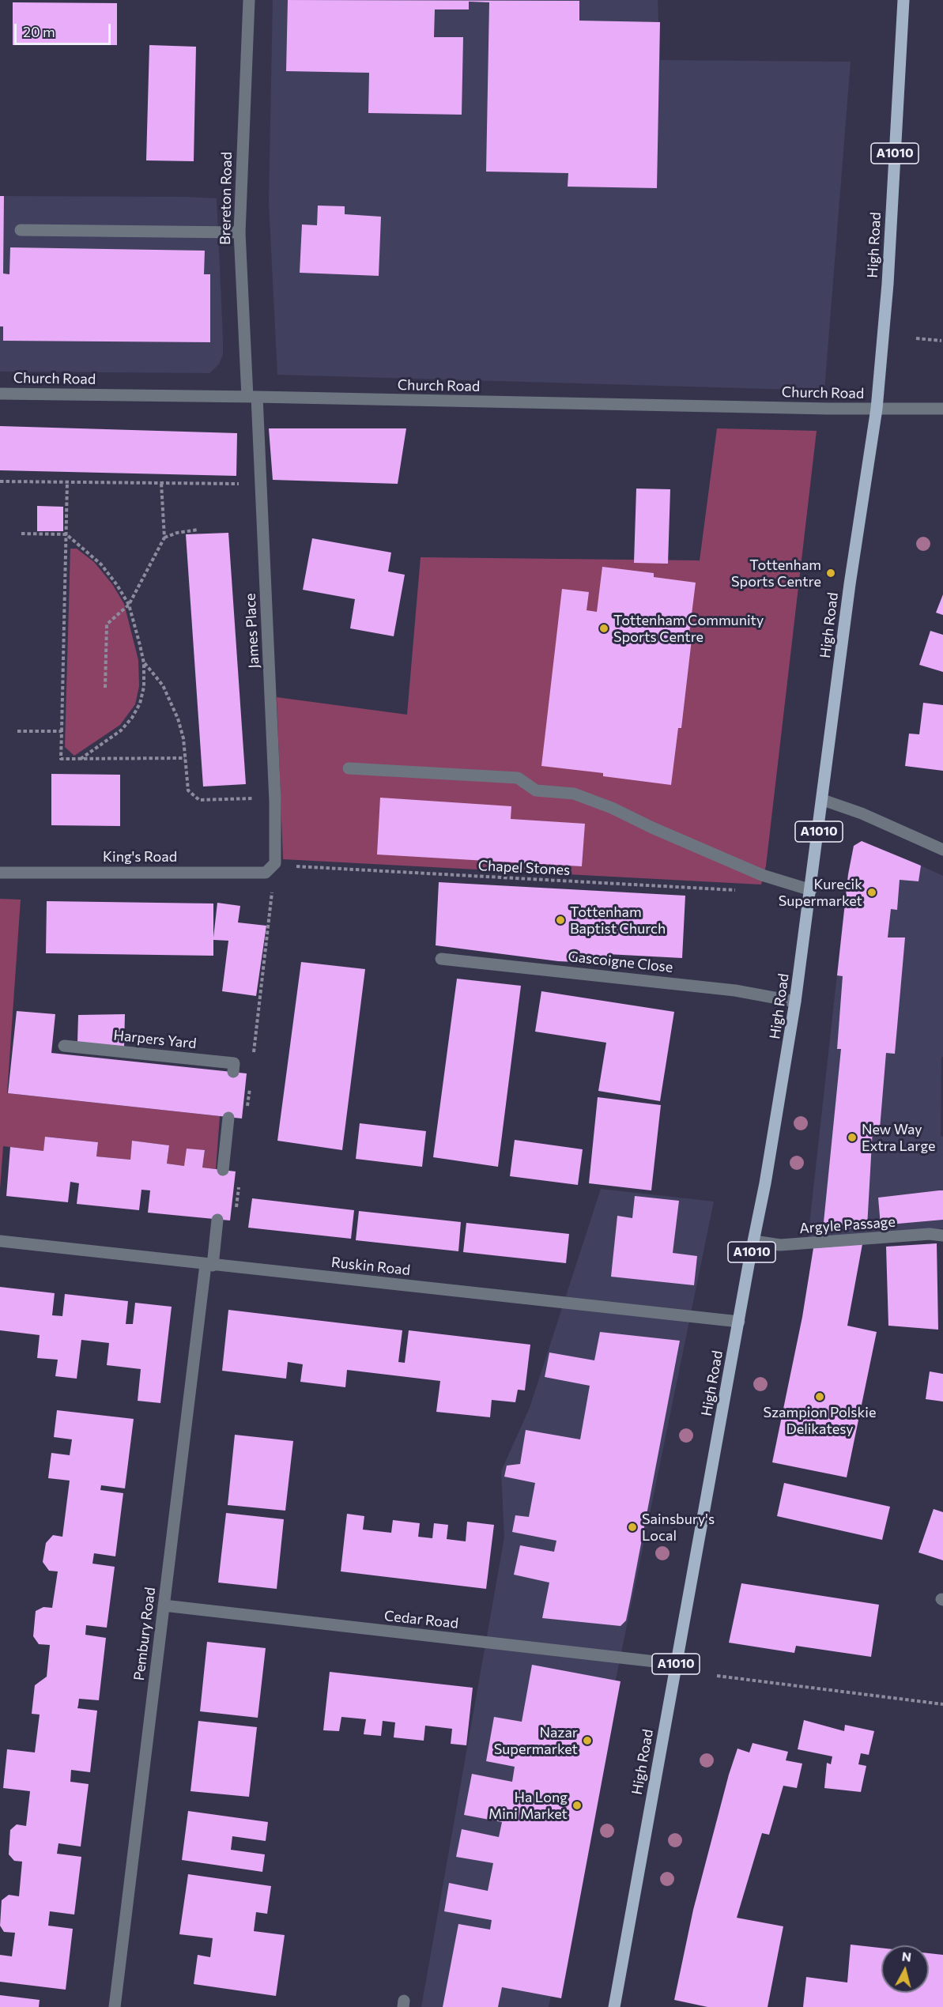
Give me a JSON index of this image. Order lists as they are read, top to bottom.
{
  "streets": {
    "main road": ["A1010", "High Road"],
    "street": [
      "Brereton Road",
      "Church Road",
      "James Place",
      "King's Road",
      "Gascoigne Close",
      "Harpers Yard",
      "Argyle Passage",
      "Ruskin Road",
      "Cedar Road",
      "Pembury Road"
    ],
    "path": ["Chapel Stones"]
  },
  "crossings": [
    ["Brereton Road", "Church Road"],
    ["Brereton Road", "James Place"],
    ["High Road", "Church Road"],
    ["High Road", "Gascoigne Close"],
    ["High Road", "Argyle Passage"],
    ["High Road", "Ruskin Road"],
    ["High Road", "Cedar Road"],
    ["Church Road", "James Place"],
    ["James Place", "King's Road"],
    ["James Place", "Chapel Stones"],
    ["King's Road", "Chapel Stones"],
    ["Ruskin Road", "Pembury Road"],
    ["Cedar Road", "Pembury Road"]
  ],
  "places": [
    "Tottenham Sports Centre",
    "Tottenham Community Sports Centre",
    "Kurecik Supermarket",
    "Tottenham Baptist Church",
    "New Way Extra Large",
    "Szampion Polskie Delikatesy",
    "Sainsbury's Local",
    "Nazar Supermarket",
    "Ha Long Mini Market"
  ],
  "scale_bar": "20 m",
  "north": "top"
}
